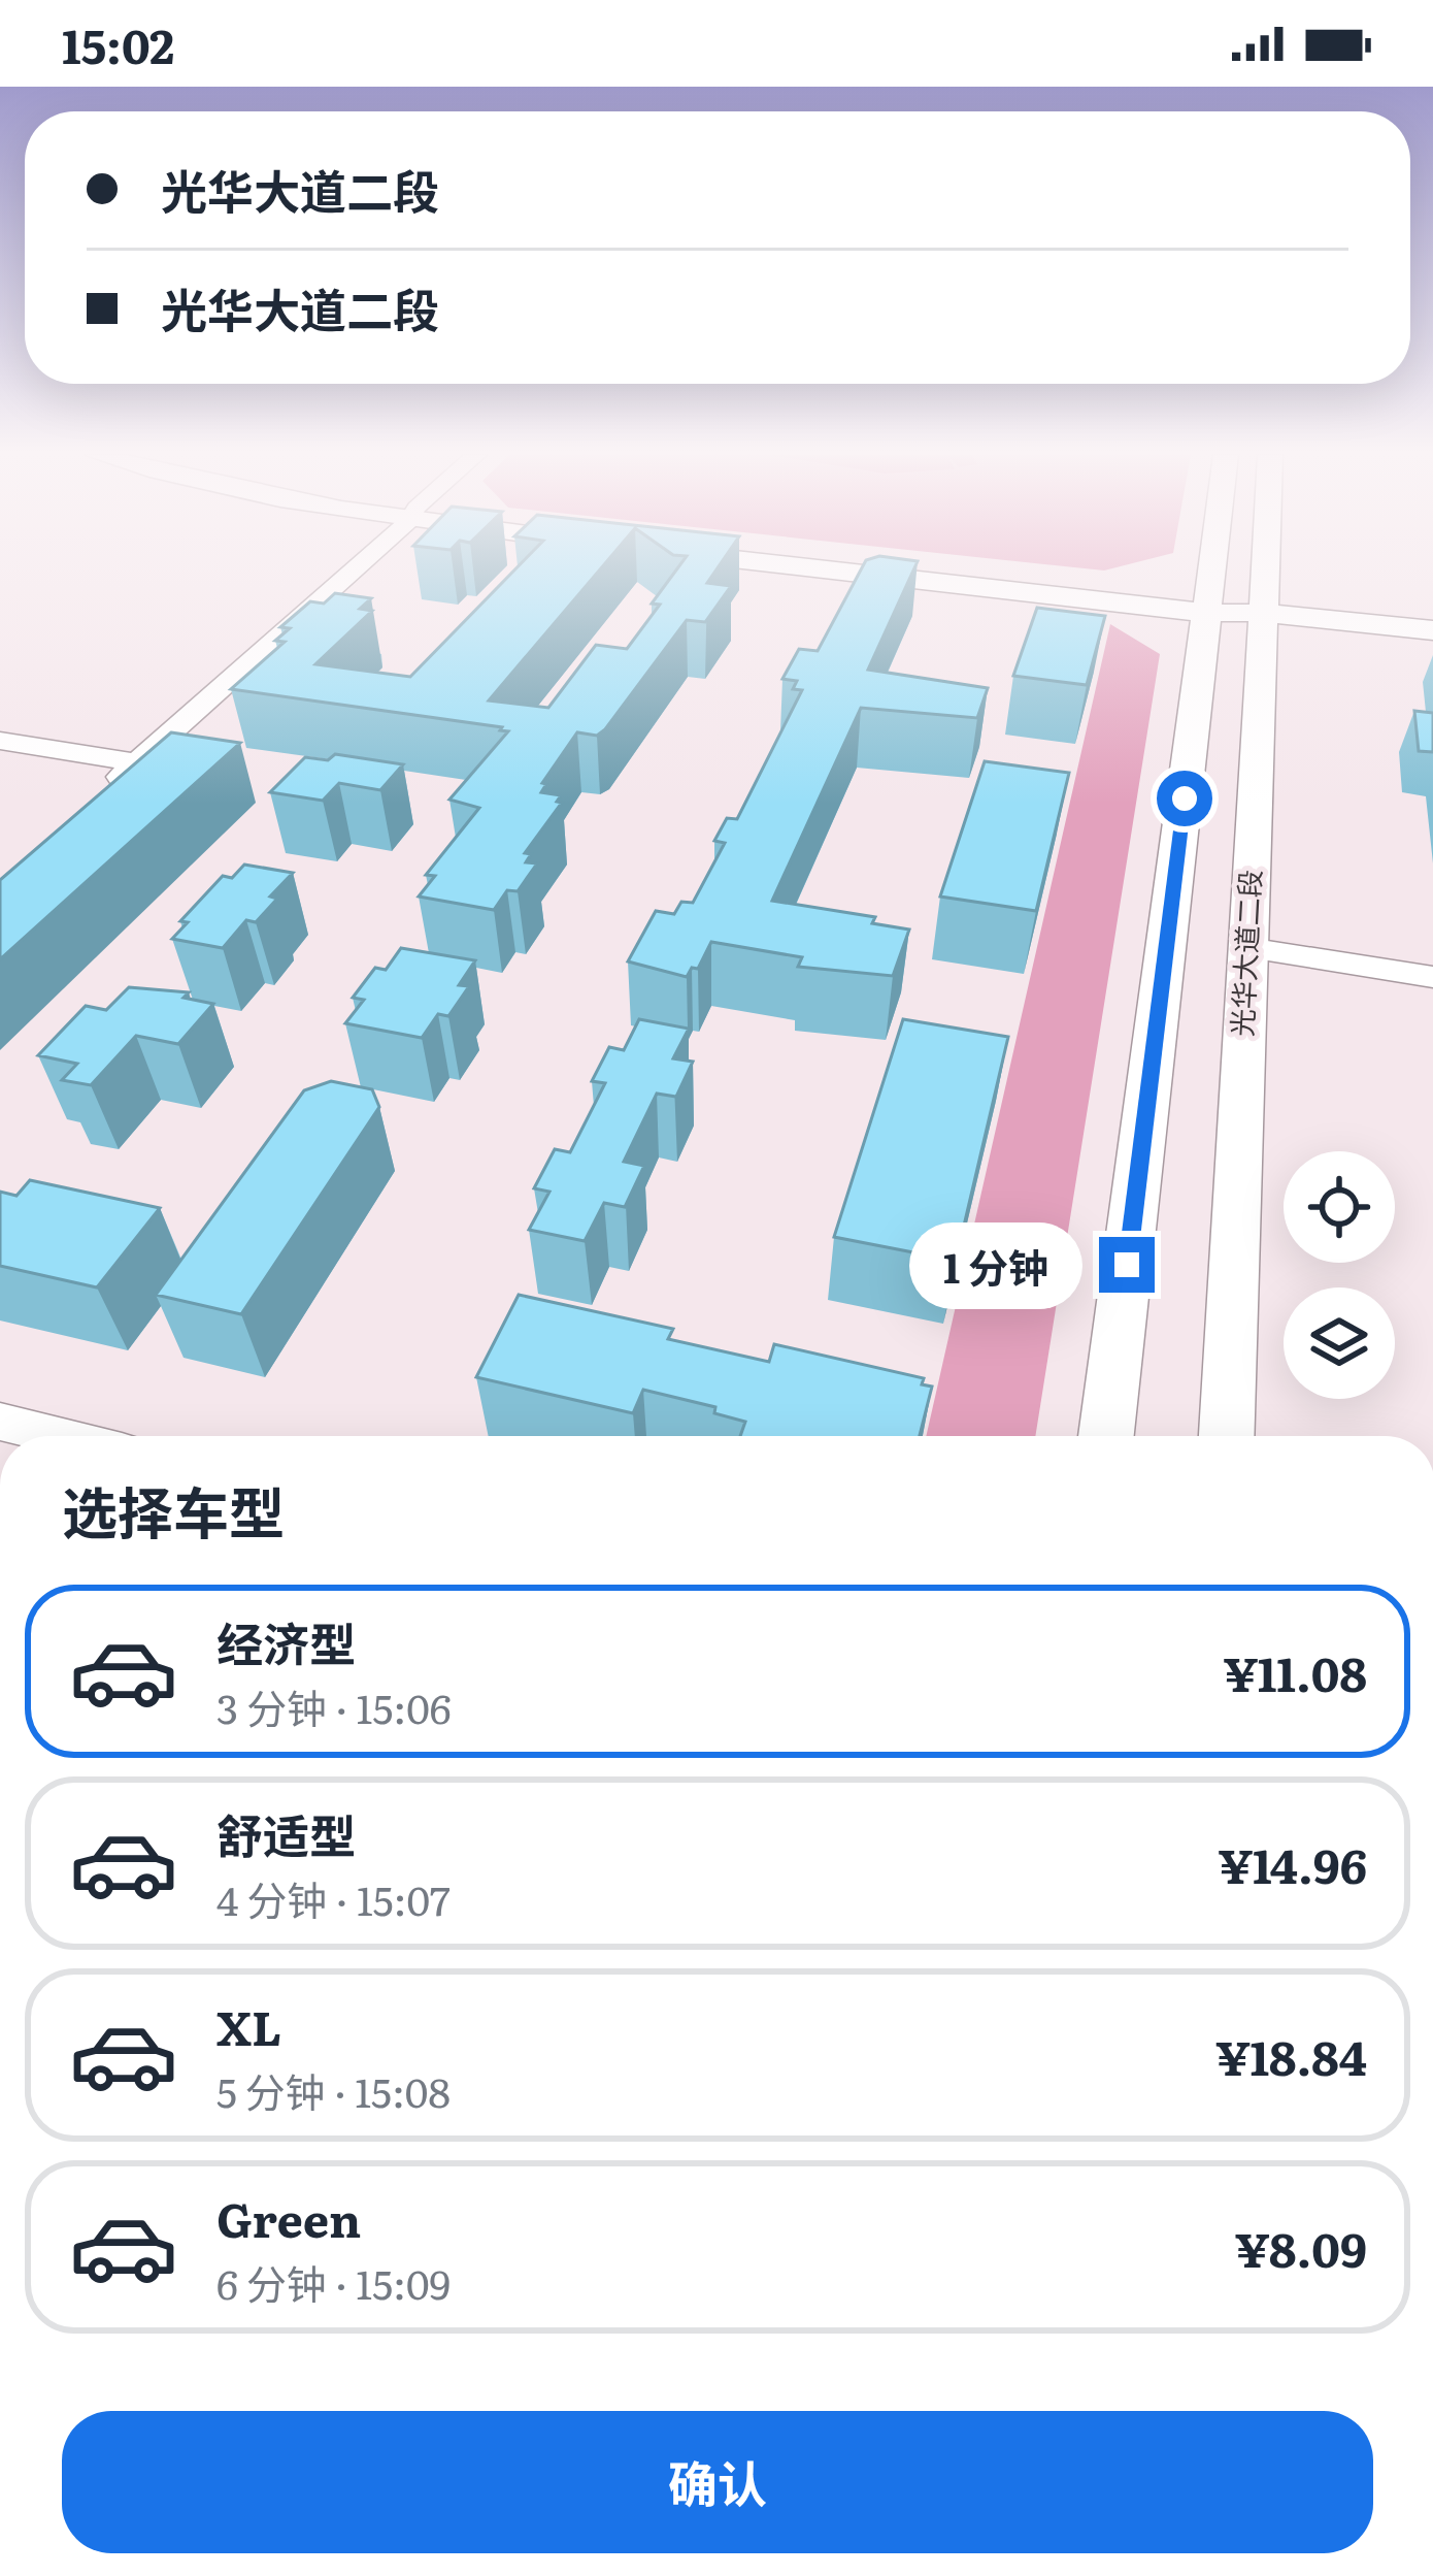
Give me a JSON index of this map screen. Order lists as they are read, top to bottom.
{
  "streets": {
    "main road": ["光华大道二段"]
  },
  "page": {
    "status": "15:02",
    "banner": ["光华大道二段", "光华大道二段"],
    "bubble": "1 分钟",
    "heading": "选择车型",
    "list": [
      {
        "name": "经济型",
        "note": "3 分钟 · 15:06",
        "value": "¥11.08"
      },
      {
        "name": "舒适型",
        "note": "4 分钟 · 15:07",
        "value": "¥14.96"
      },
      {
        "name": "XL",
        "note": "5 分钟 · 15:08",
        "value": "¥18.84"
      },
      {
        "name": "Green",
        "note": "6 分钟 · 15:09",
        "value": "¥8.09"
      }
    ],
    "buttons": "确认"
  }
}
